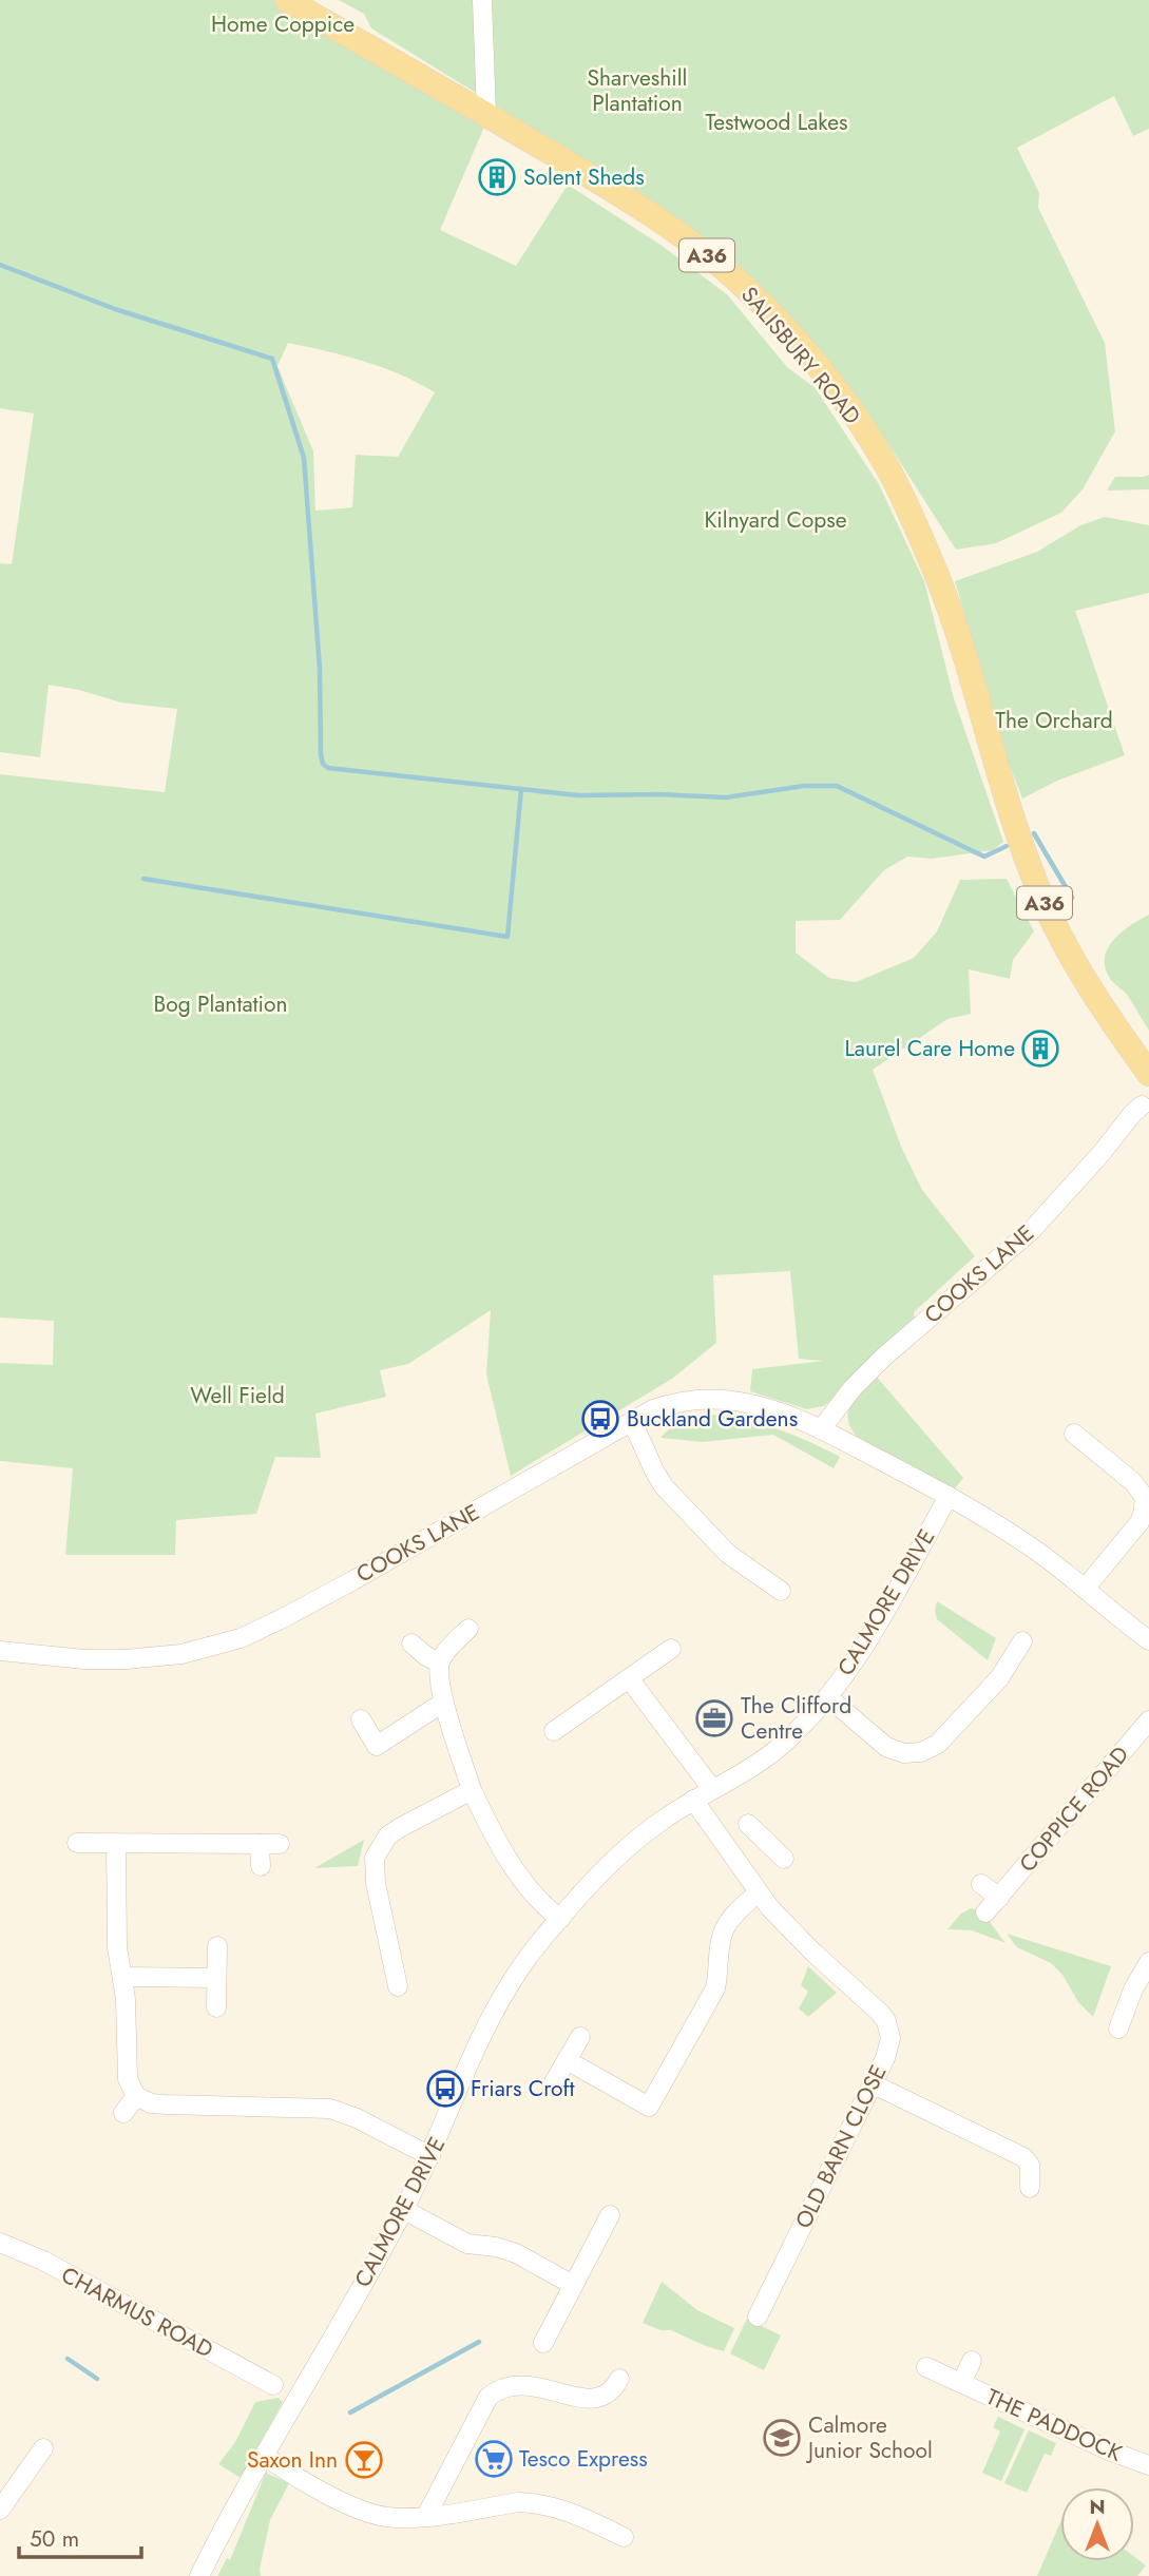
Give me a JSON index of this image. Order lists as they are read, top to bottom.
{
  "streets": {
    "main road": ["A36", "SALISBURY ROAD"],
    "street": [
      "COOKS LANE",
      "CALMORE DRIVE",
      "COPPICE ROAD",
      "OLD BARN CLOSE",
      "CHARMUS ROAD",
      "THE PADDOCK"
    ]
  },
  "crossings": [
    ["COOKS LANE", "CALMORE DRIVE"],
    ["CALMORE DRIVE", "OLD BARN CLOSE"]
  ],
  "parks": [
    "Home Coppice",
    "Sharveshill Plantation",
    "Testwood Lakes",
    "Kilnyard Copse",
    "The Orchard",
    "Bog Plantation",
    "Well Field"
  ],
  "places": {
    "building": ["Solent Sheds", "Laurel Care Home"],
    "bus stop": ["Buckland Gardens", "Friars Croft"],
    "office": ["The Clifford Centre"],
    "school or university": ["Calmore Junior School"],
    "supermarket": ["Tesco Express"],
    "bar": ["Saxon Inn"]
  },
  "scale_bar": "50 m",
  "north": "top"
}
